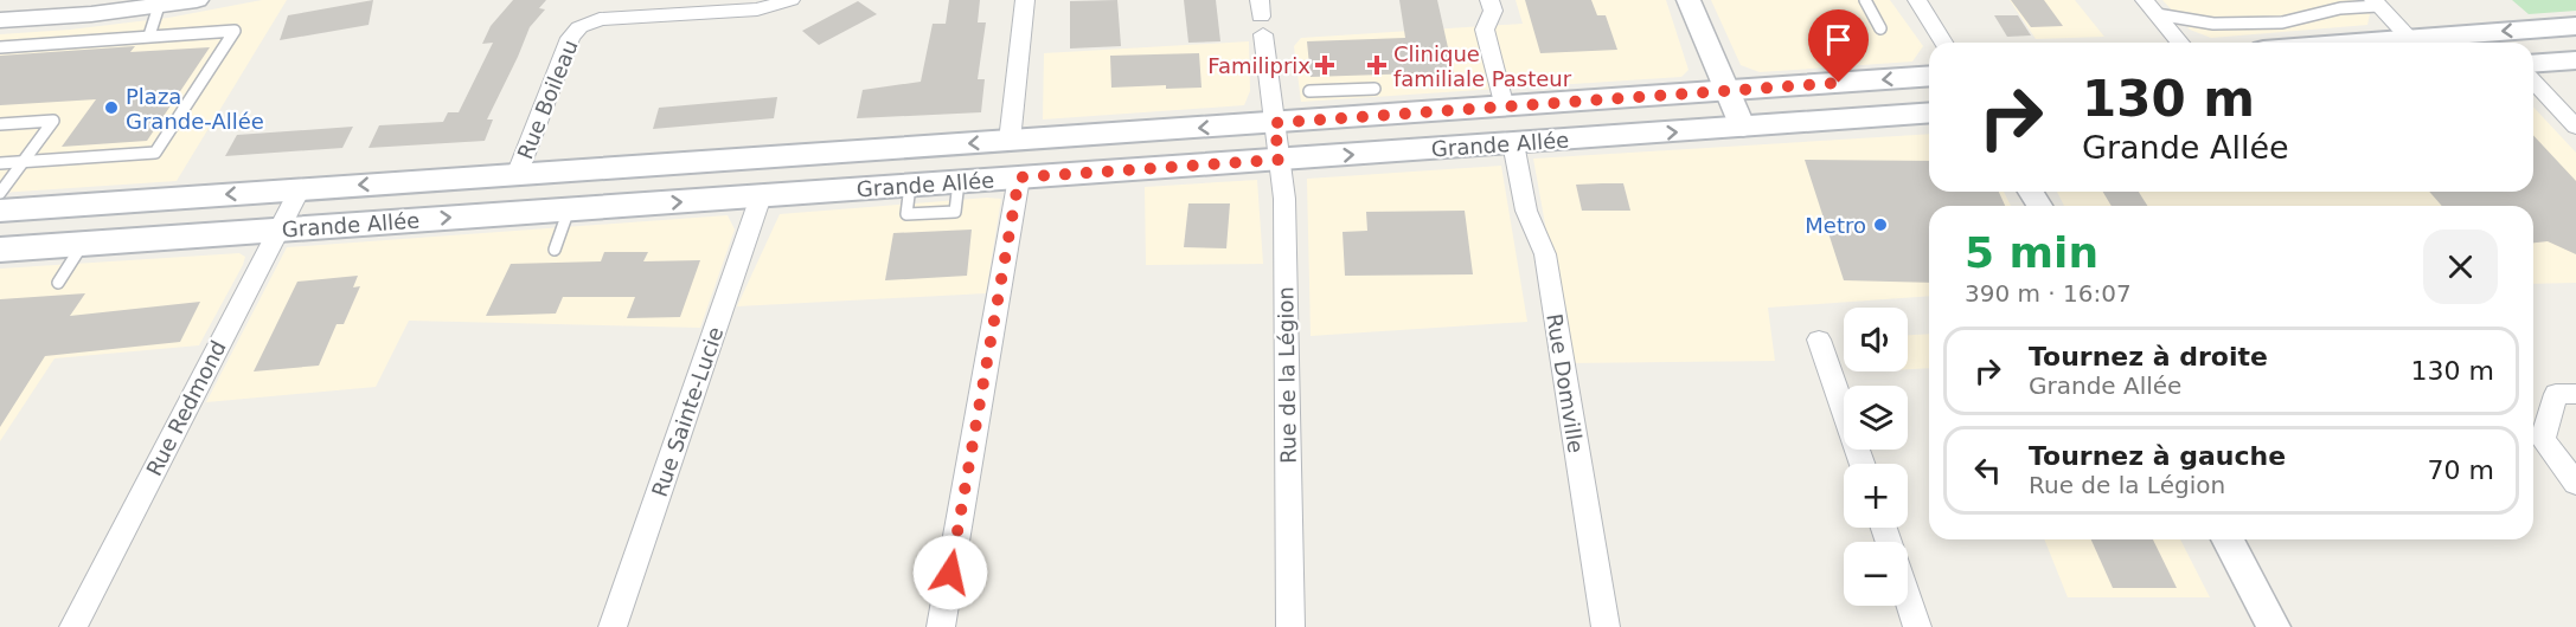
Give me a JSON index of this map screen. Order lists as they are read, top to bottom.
{
  "streets": {
    "main road": ["Grande Allée"],
    "street": [
      "Rue Boileau",
      "Rue de la Légion",
      "Rue Domville",
      "Rue Redmond",
      "Rue Sainte-Lucie"
    ]
  },
  "crossings": [
    ["Rue Boileau", "Grande Allée"],
    ["Grande Allée", "Rue de la Légion"],
    ["Grande Allée", "Rue Domville"],
    ["Grande Allée", "Rue Redmond"],
    ["Grande Allée", "Rue Sainte-Lucie"]
  ],
  "places": {
    "health": ["Familiprix", "Clinique familiale Pasteur"],
    "other": ["Plaza Grande-Allée", "Metro"]
  },
  "page": {
    "turn": ["130 m", "Grande Allée"],
    "heading": ["5 min", "390 m · 16:07"],
    "map_buttons": ["+", "−"],
    "list": [
      {
        "name": "Tournez à droite",
        "note": "Grande Allée",
        "value": "130 m"
      },
      {
        "name": "Tournez à gauche",
        "note": "Rue de la Légion",
        "value": "70 m"
      }
    ]
  }
}
